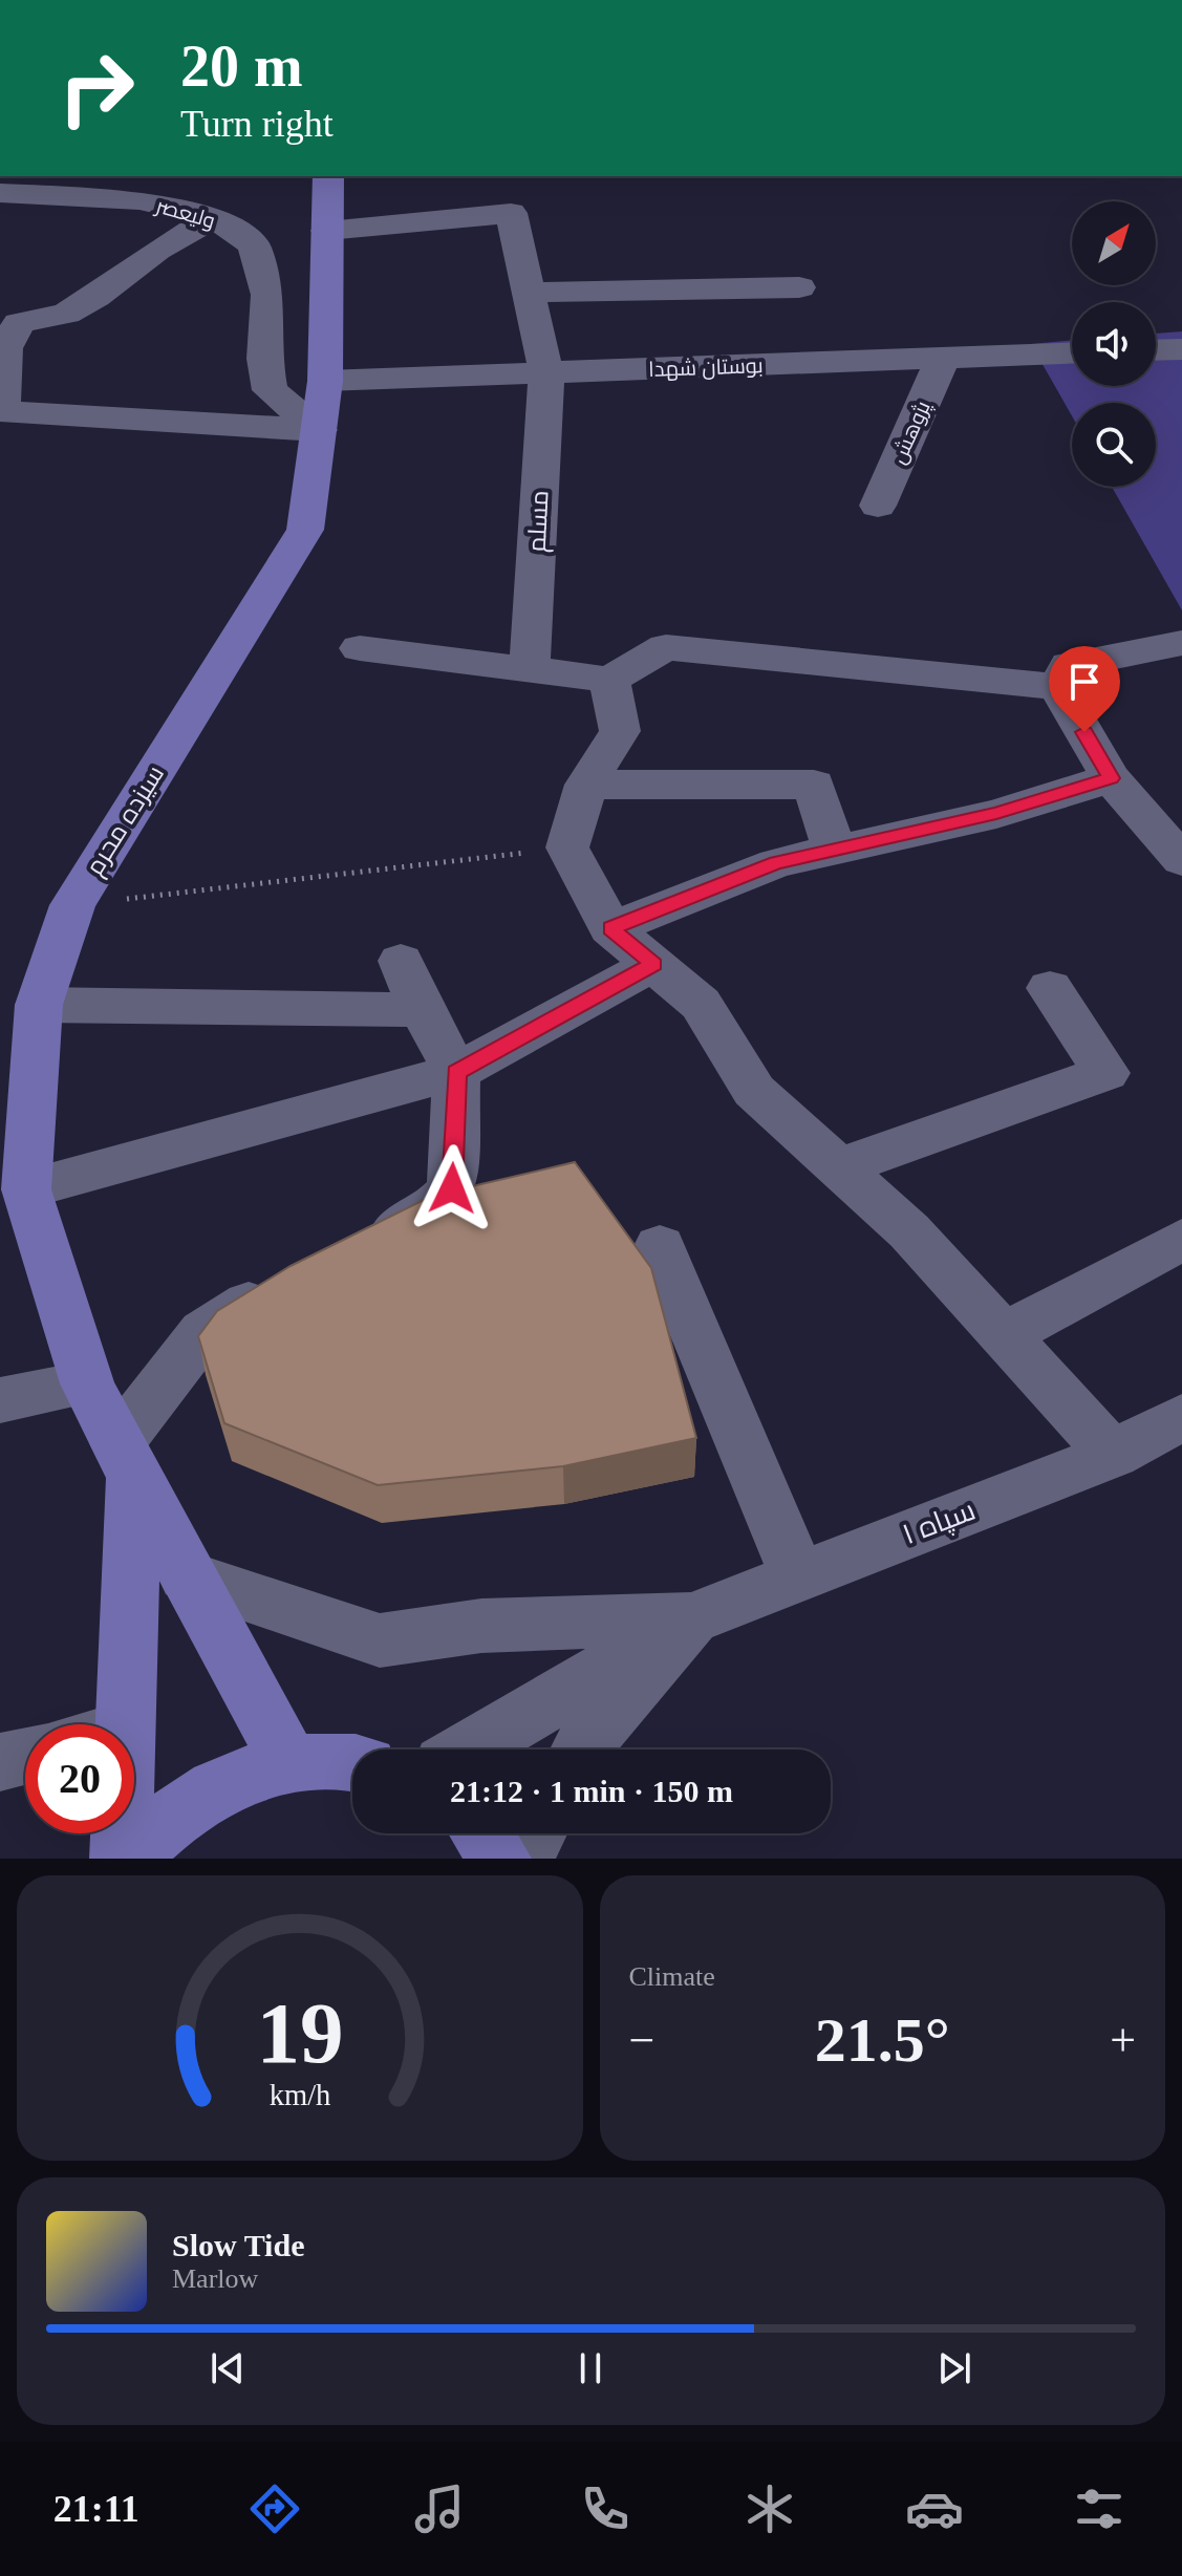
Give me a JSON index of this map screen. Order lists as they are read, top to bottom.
{
  "streets": {
    "main road": ["سیزده محرم"],
    "street": [
      "ولیعصر",
      "بوستان شهدا",
      "پژوهش",
      "مسلم",
      "سپاه ۱"
    ]
  },
  "crossings": [
    ["ولیعصر", "سیزده محرم"],
    ["بوستان شهدا", "پژوهش"],
    ["بوستان شهدا", "مسلم"],
    ["بوستان شهدا", "سیزده محرم"],
    ["مسلم", "سیزده محرم"]
  ],
  "north": "top right",
  "page": {
    "turn": ["20 m", "Turn right"],
    "limit": "20",
    "trip": "21:12 · 1 min · 150 m",
    "tile": "Climate",
    "heat": ["−", "21.5°", "+"],
    "song": ["Slow Tide", "Marlow"],
    "tabs": "21:11",
    "gauge": ["19", "km/h"]
  }
}
